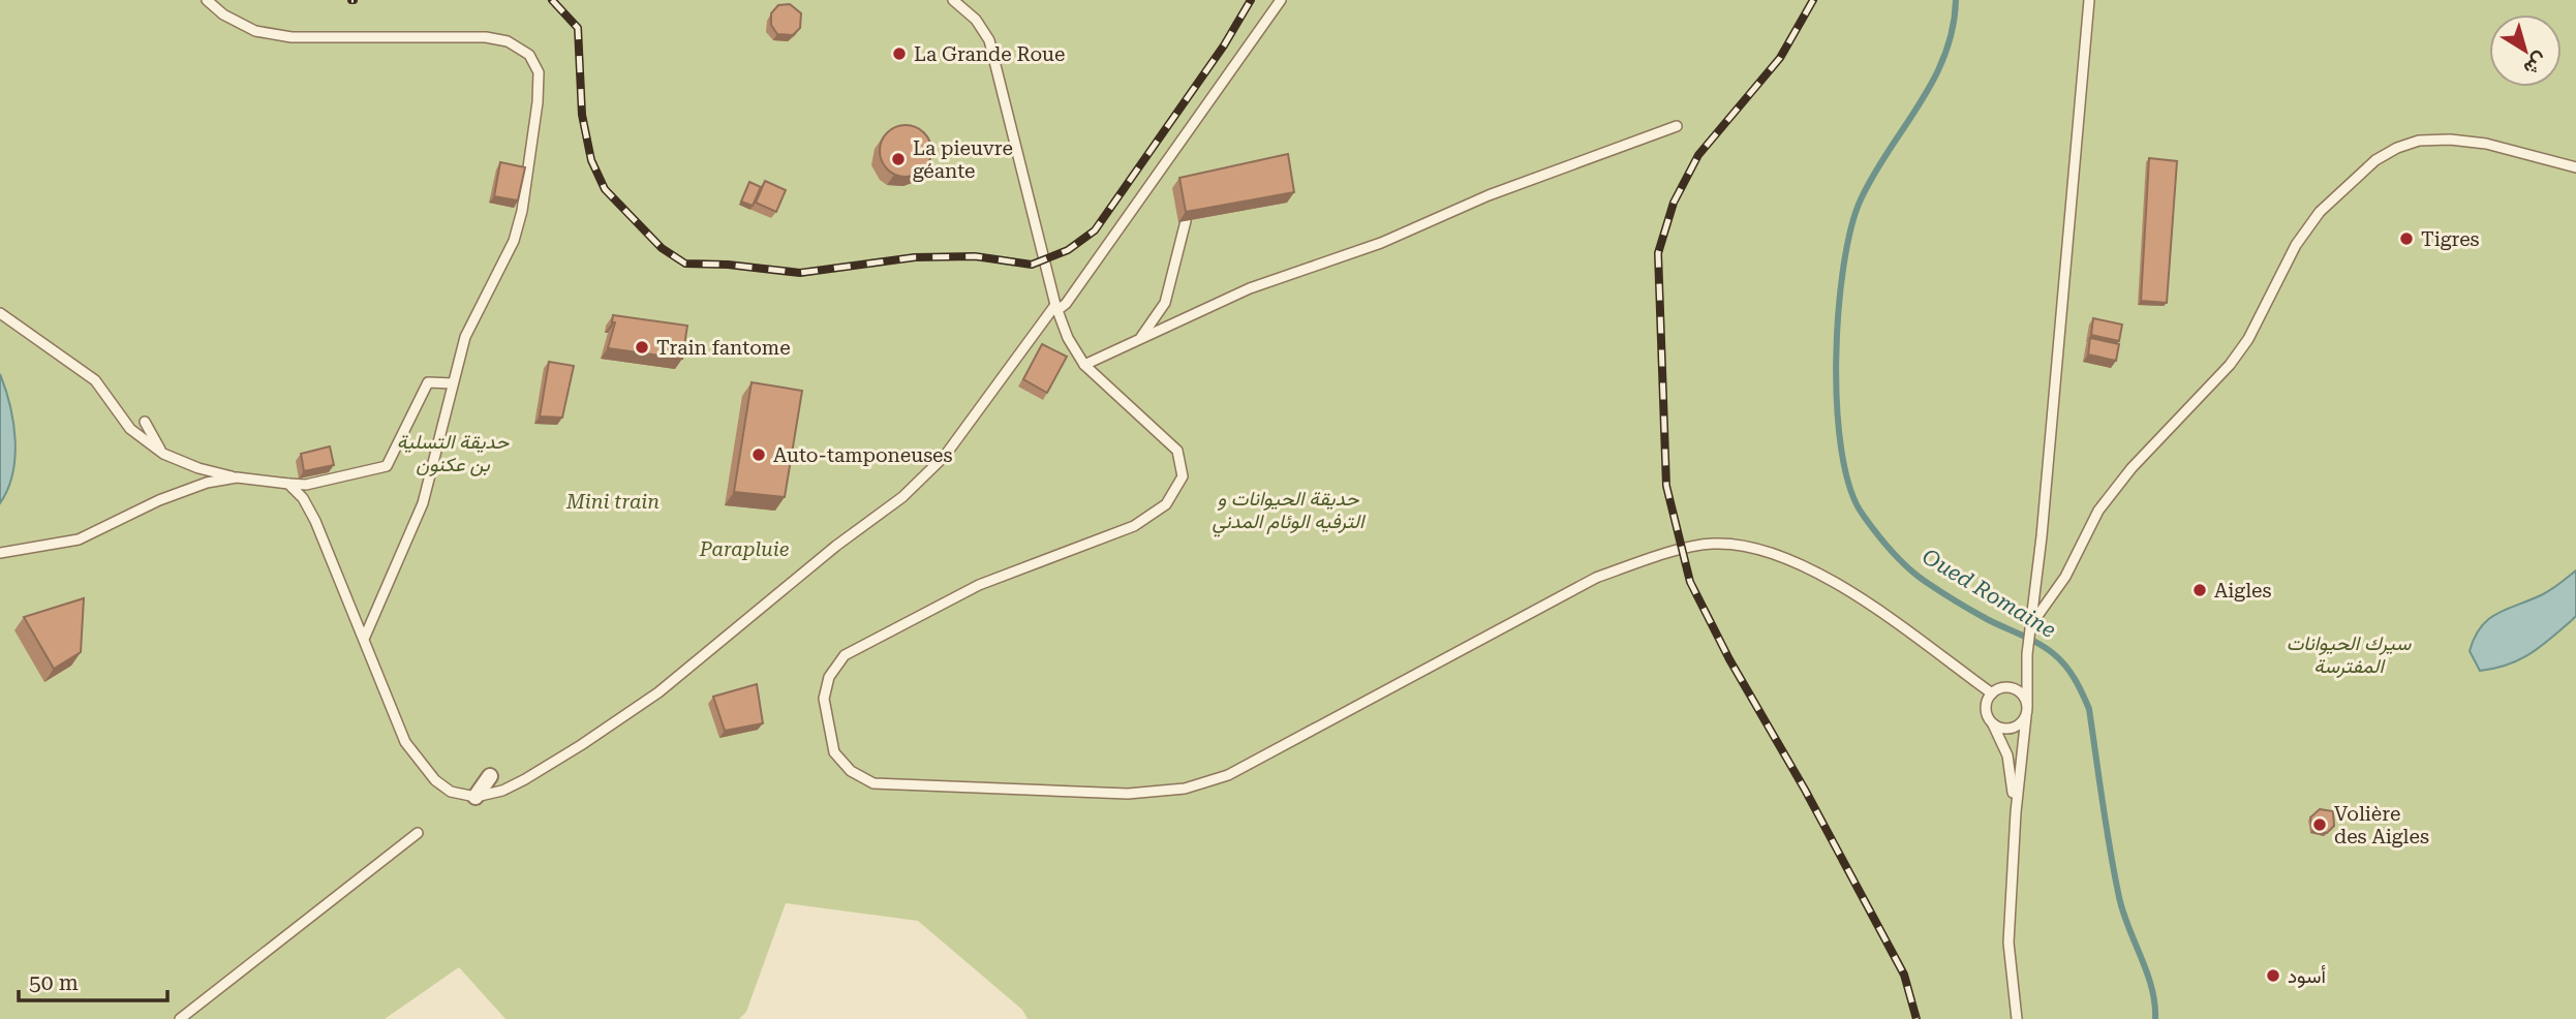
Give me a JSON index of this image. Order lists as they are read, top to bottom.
{
  "water": ["Oued Romaine"],
  "parks": [
    "حديقة التسلية بن عكنون",
    "حديقة الحيوانات و الترفيه الوئام المدني",
    "Mini train",
    "Parapluie",
    "سيرك الحيوانات المفترسة"
  ],
  "places": [
    "La Grande Roue",
    "La pieuvre géante",
    "Tigres",
    "Train fantome",
    "Auto-tamponeuses",
    "Aigles",
    "Volière des Aigles",
    "أسود"
  ],
  "scale_bar": "50 m",
  "north": "bottom right"
}
